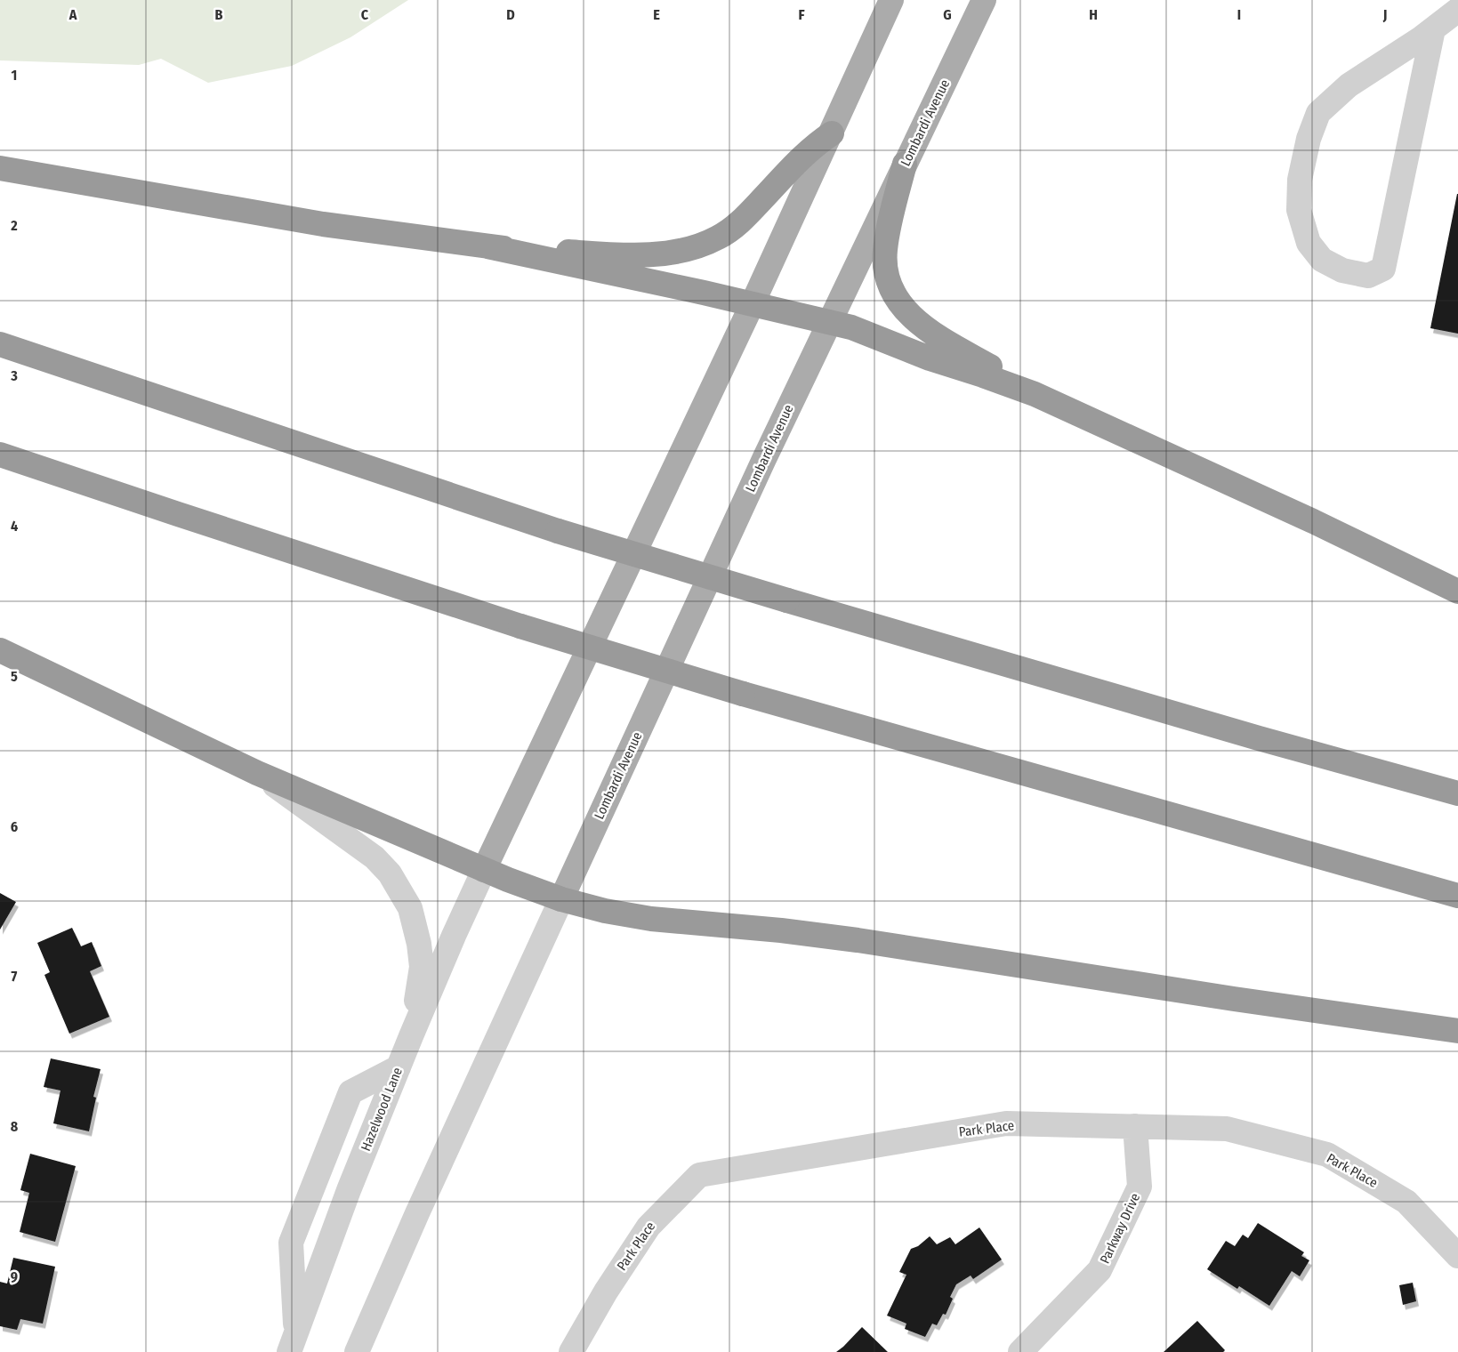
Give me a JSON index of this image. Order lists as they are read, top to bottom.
{
  "streets": {
    "main road": ["Lombardi Avenue"],
    "street": ["Hazelwood Lane", "Park Place", "Parkway Drive"]
  },
  "crossings": [
    ["Park Place", "Parkway Drive"]
  ],
  "grid": {
    "columns": [
      "A",
      "B",
      "C",
      "D",
      "E",
      "F",
      "G",
      "H",
      "I",
      "J"
    ],
    "rows": [
      "1",
      "2",
      "3",
      "4",
      "5",
      "6",
      "7",
      "8",
      "9"
    ]
  }
}
